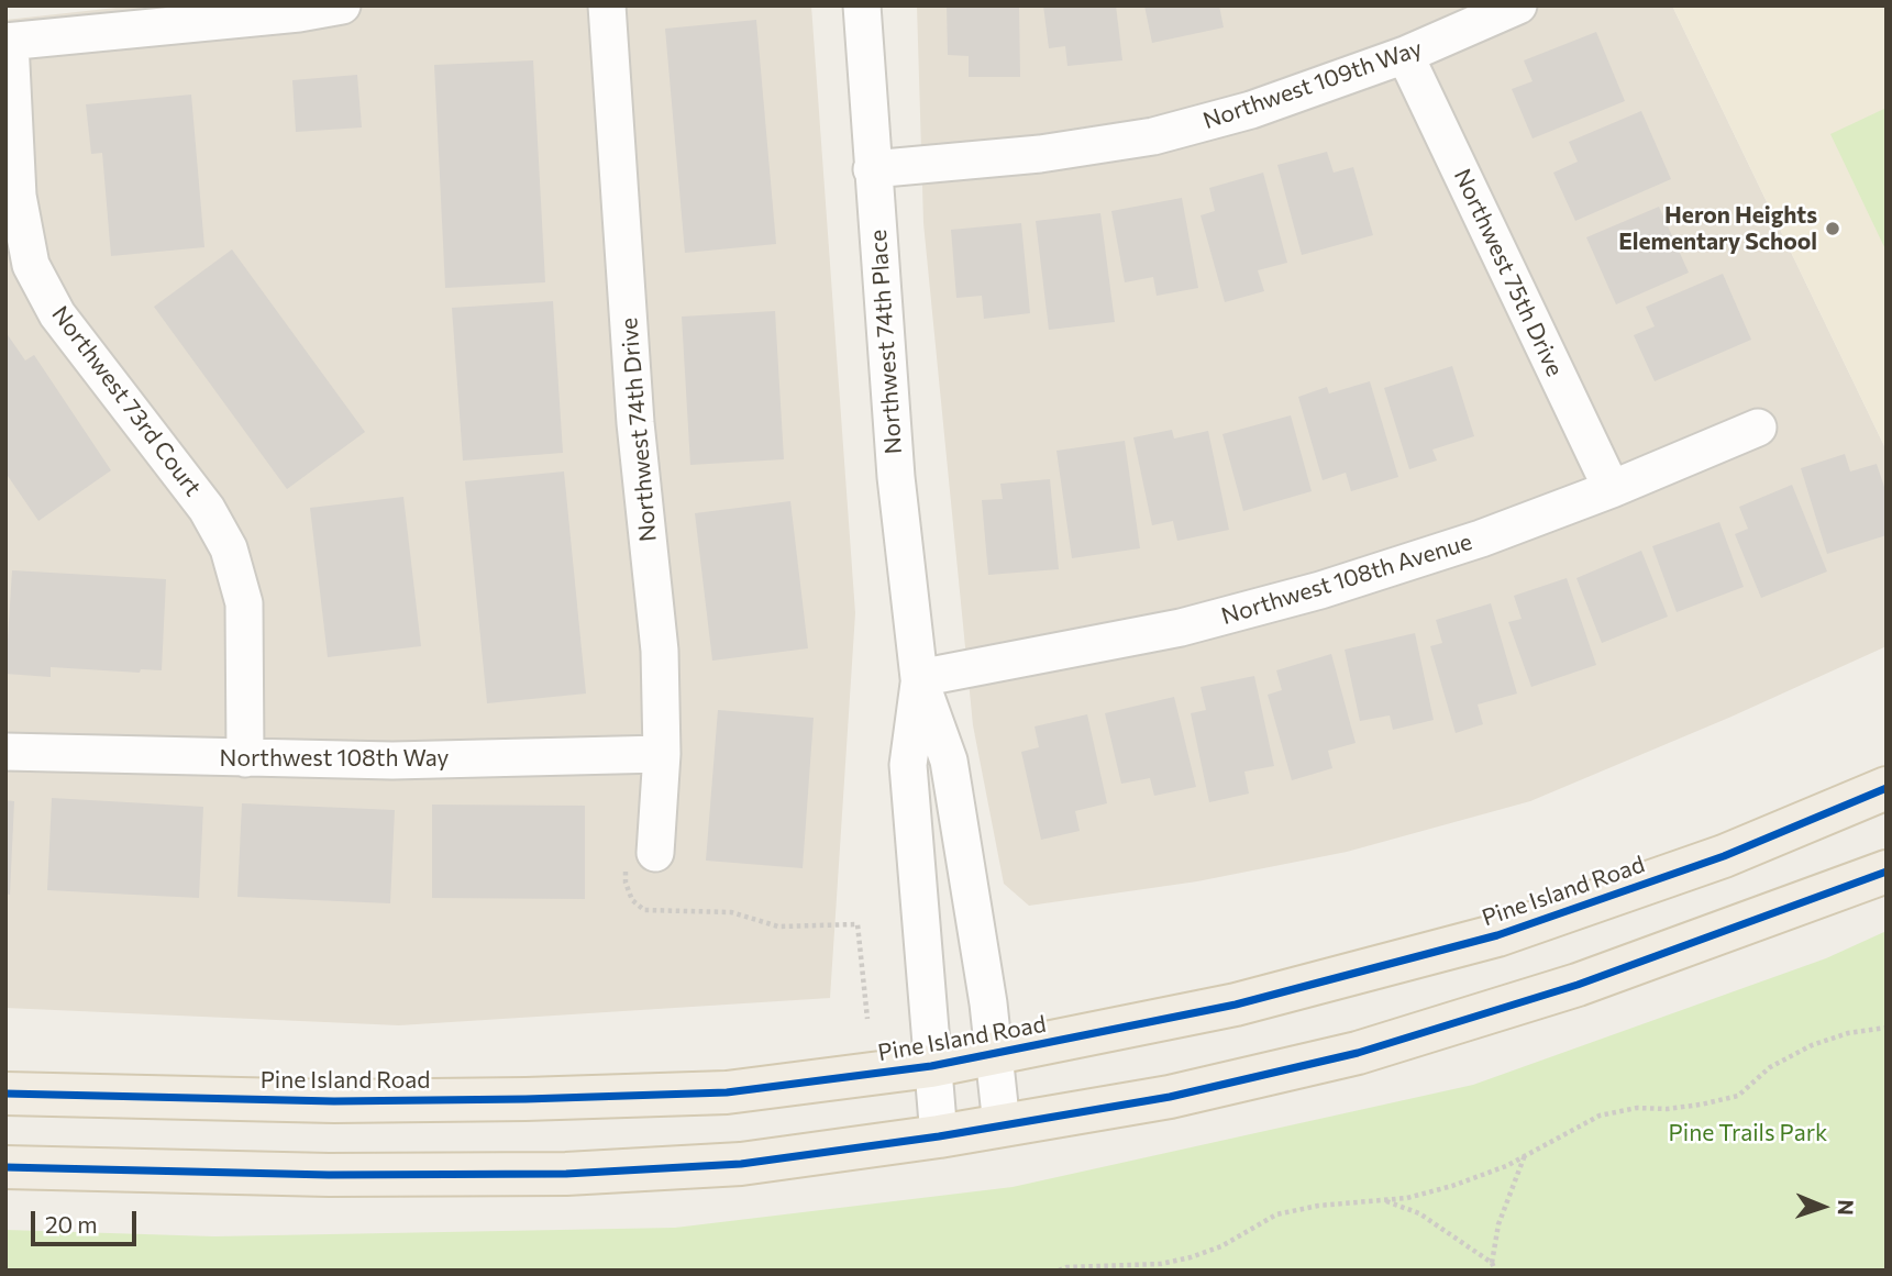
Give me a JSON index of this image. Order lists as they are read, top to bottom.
{
  "streets": {
    "main road": ["Pine Island Road"],
    "street": [
      "Northwest 109th Way",
      "Northwest 75th Drive",
      "Northwest 74th Place",
      "Northwest 73rd Court",
      "Northwest 74th Drive",
      "Northwest 108th Avenue",
      "Northwest 108th Way"
    ]
  },
  "crossings": [
    ["Northwest 109th Way", "Northwest 75th Drive"],
    ["Northwest 109th Way", "Northwest 74th Place"],
    ["Northwest 75th Drive", "Northwest 108th Avenue"],
    ["Northwest 74th Place", "Northwest 108th Avenue"],
    ["Northwest 74th Place", "Pine Island Road"],
    ["Northwest 73rd Court", "Northwest 108th Way"],
    ["Northwest 74th Drive", "Northwest 108th Way"]
  ],
  "parks": ["Pine Trails Park"],
  "places": ["Heron Heights Elementary School"],
  "scale_bar": "20 m",
  "north": "right"
}
